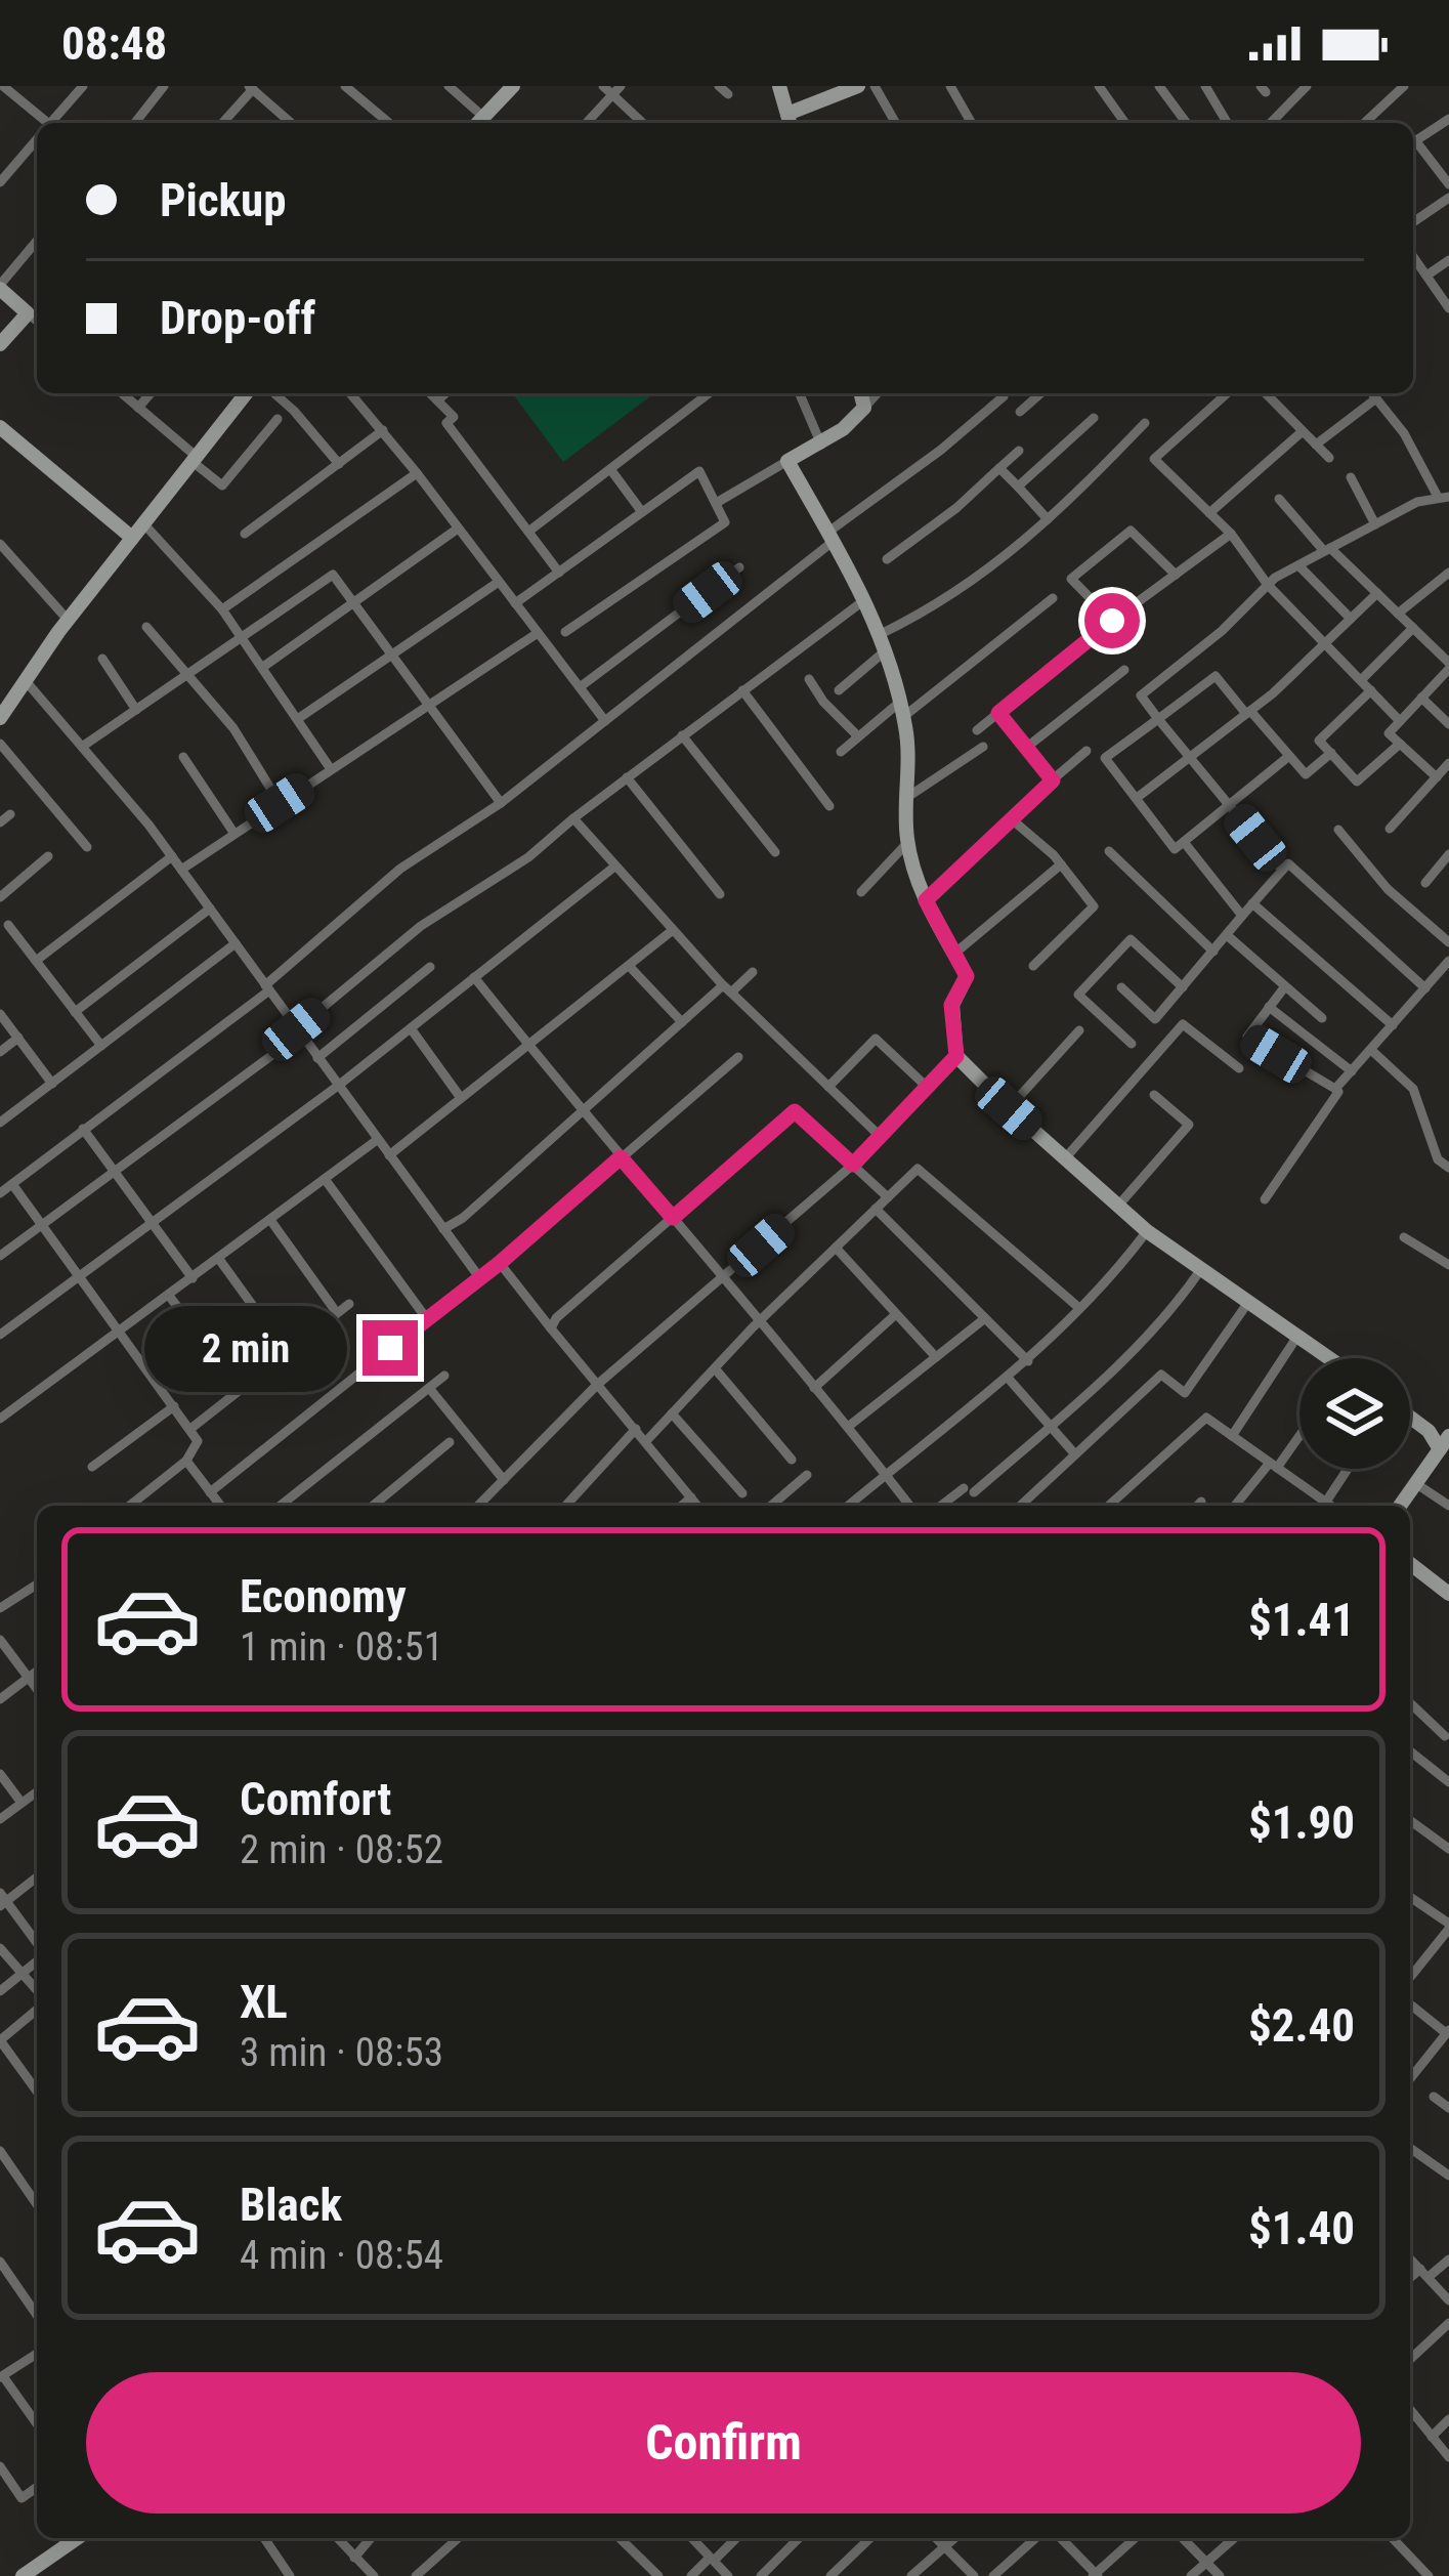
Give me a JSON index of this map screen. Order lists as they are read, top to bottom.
{
  "page": {
    "status": "08:48",
    "banner": ["Pickup", "Drop-off"],
    "bubble": "2 min",
    "list": [
      {
        "name": "Economy",
        "note": "1 min · 08:51",
        "value": "$1.41"
      },
      {
        "name": "Comfort",
        "note": "2 min · 08:52",
        "value": "$1.90"
      },
      {
        "name": "XL",
        "note": "3 min · 08:53",
        "value": "$2.40"
      },
      {
        "name": "Black",
        "note": "4 min · 08:54",
        "value": "$1.40"
      }
    ],
    "buttons": "Confirm"
  }
}
